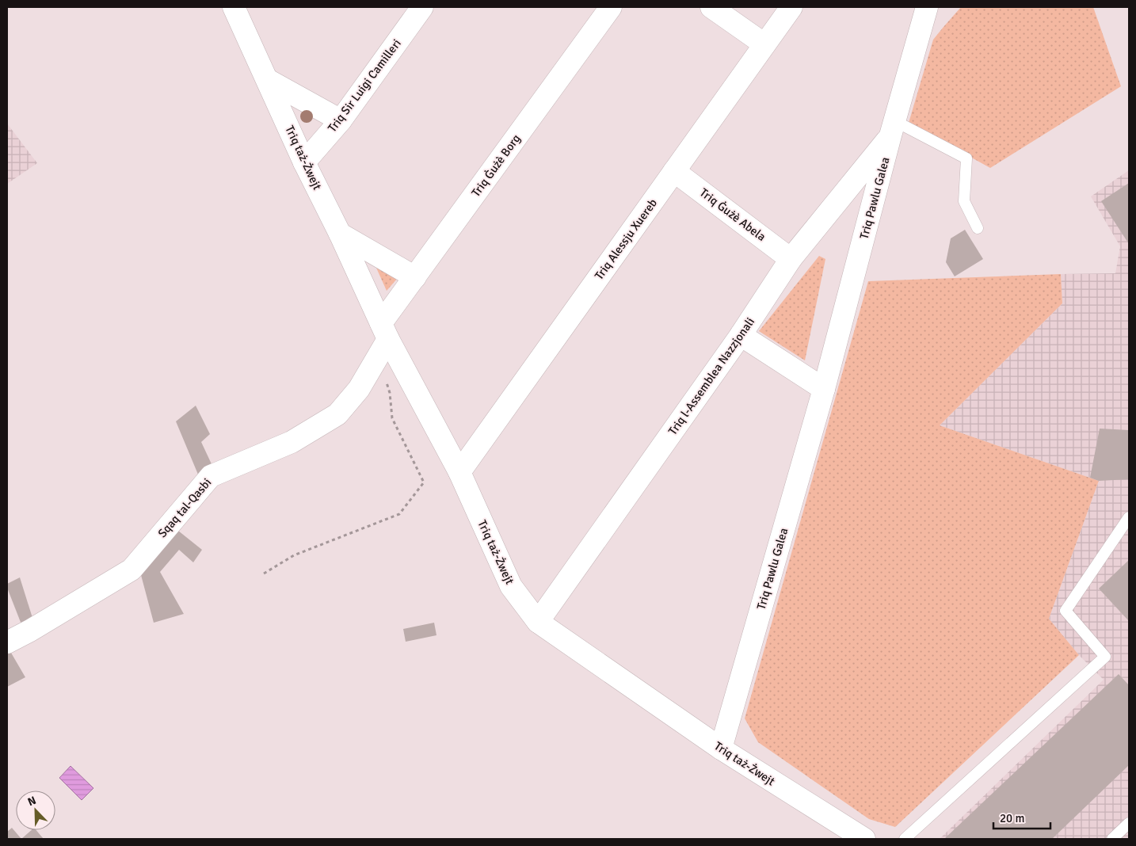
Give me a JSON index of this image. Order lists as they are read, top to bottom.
{
  "streets": {
    "street": [
      "Triq Sir Luigi Camilleri",
      "Triq taż-Żwejt",
      "Triq Ġużè Borg",
      "Triq Pawlu Galea",
      "Triq Ġużè Abela",
      "Triq Alessju Xuereb",
      "Triq l-Assemblea Nazzjonali",
      "Sqaq tal-Qasbi"
    ]
  },
  "crossings": [
    ["Triq Sir Luigi Camilleri", "Triq taż-Żwejt"],
    ["Triq taż-Żwejt", "Triq Ġużè Borg"],
    ["Triq taż-Żwejt", "Triq Pawlu Galea"],
    ["Triq taż-Żwejt", "Triq Alessju Xuereb"],
    ["Triq taż-Żwejt", "Triq l-Assemblea Nazzjonali"],
    ["Triq taż-Żwejt", "Sqaq tal-Qasbi"],
    ["Triq Ġużè Borg", "Sqaq tal-Qasbi"],
    ["Triq Pawlu Galea", "Triq l-Assemblea Nazzjonali"],
    ["Triq Ġużè Abela", "Triq Alessju Xuereb"],
    ["Triq Ġużè Abela", "Triq l-Assemblea Nazzjonali"]
  ],
  "scale_bar": "20 m",
  "north": "top left"
}
